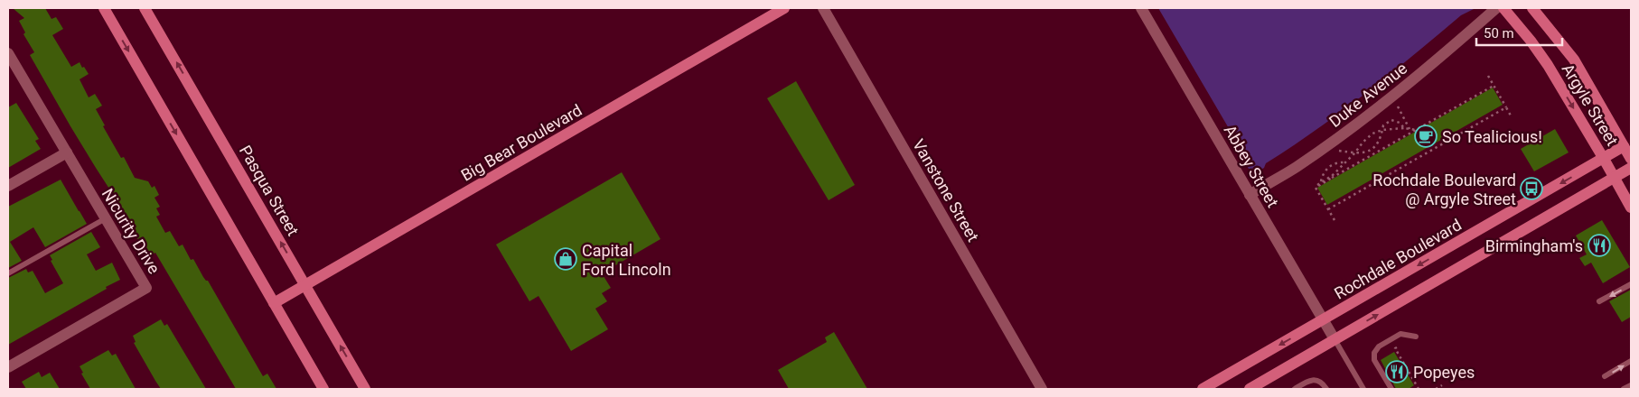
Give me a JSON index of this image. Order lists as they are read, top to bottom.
{
  "streets": {
    "street": [
      "Duke Avenue",
      "Argyle Street",
      "Big Bear Boulevard",
      "Abbey Street",
      "Pasqua Street",
      "Vanstone Street",
      "Nicurity Drive",
      "Rochdale Boulevard"
    ]
  },
  "crossings": [
    ["Duke Avenue", "Abbey Street"],
    ["Argyle Street", "Rochdale Boulevard"],
    ["Big Bear Boulevard", "Pasqua Street"],
    ["Abbey Street", "Rochdale Boulevard"]
  ],
  "places": {
    "cafe": ["So Tealicious!"],
    "bus stop": ["Rochdale Boulevard @ Argyle Street"],
    "restaurant": ["Birmingham's", "Popeyes"],
    "shop": ["Capital Ford Lincoln"]
  },
  "scale_bar": "50 m"
}
